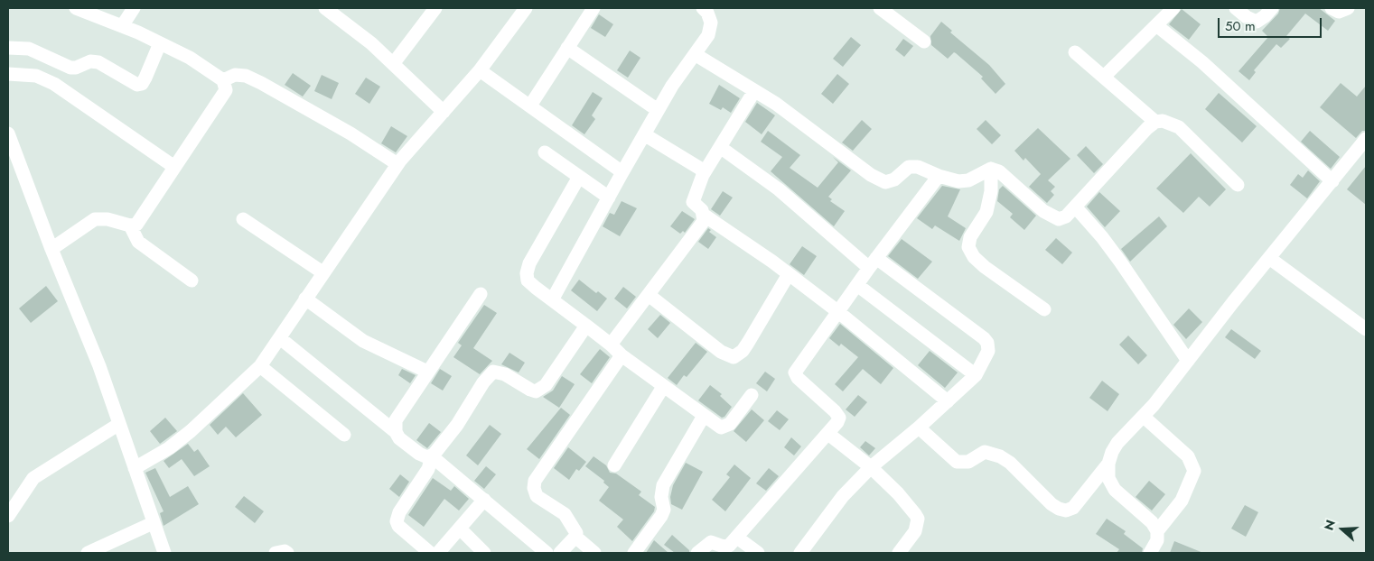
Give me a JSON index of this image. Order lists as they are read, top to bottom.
{
  "scale_bar": "50 m",
  "north": "left"
}
